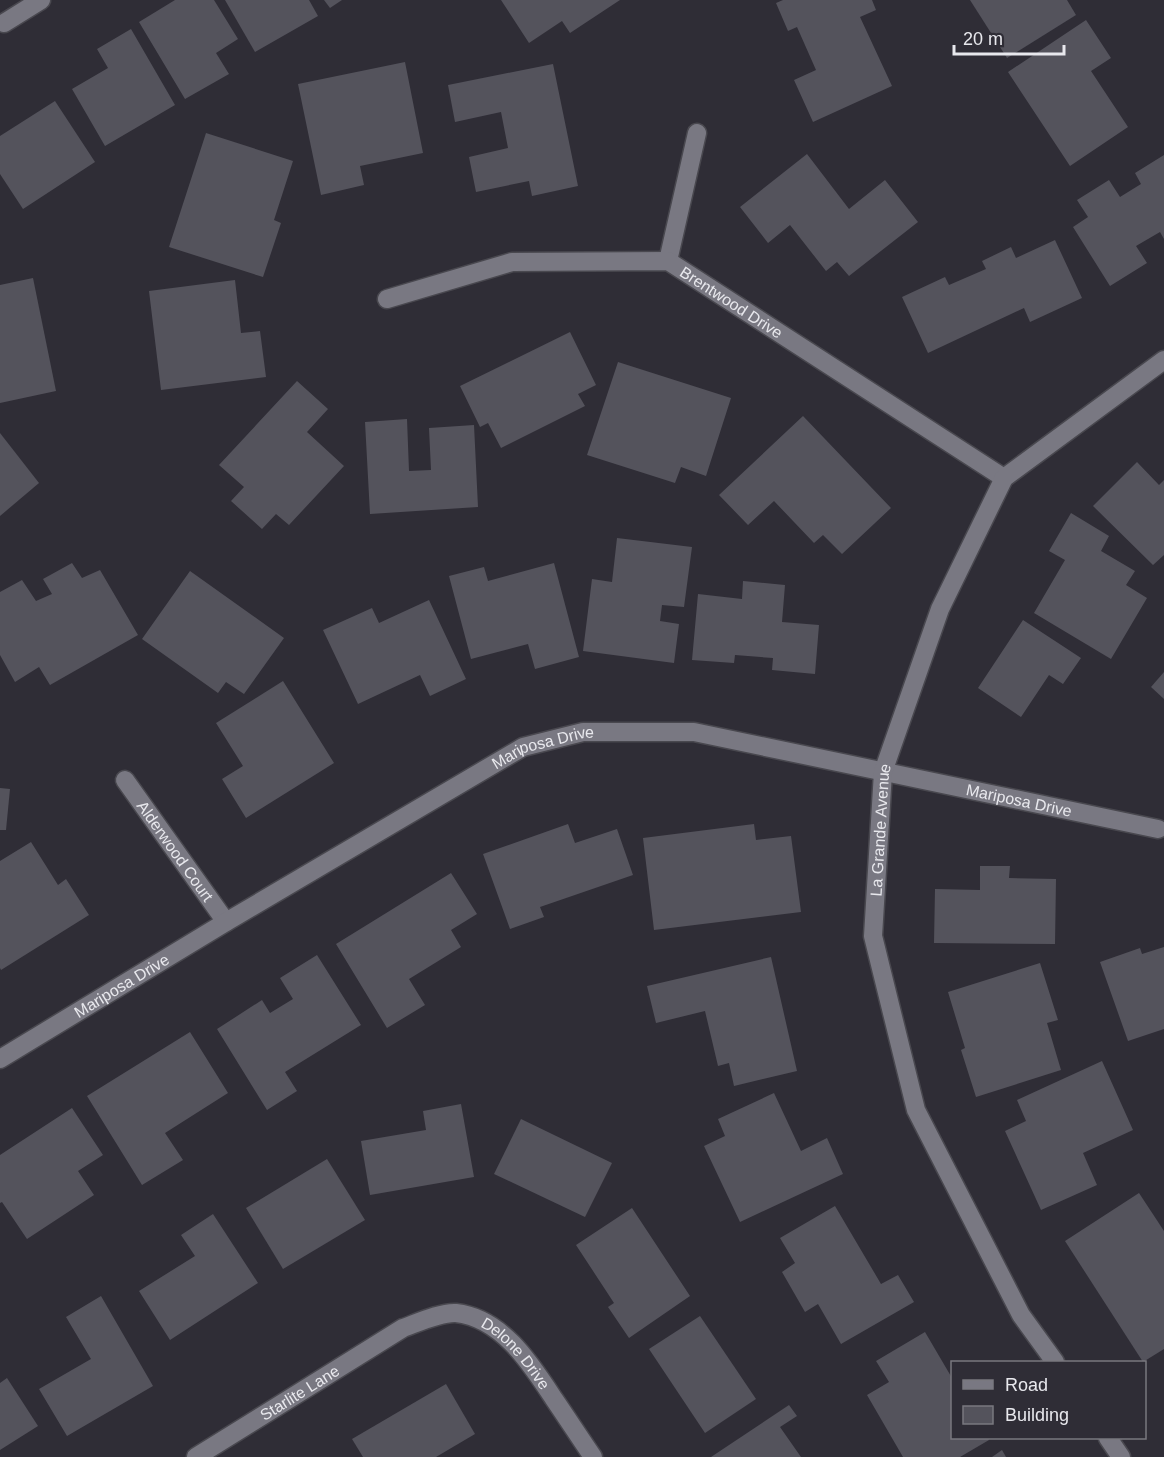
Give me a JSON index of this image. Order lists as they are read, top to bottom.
{
  "streets": {
    "street": [
      "Brentwood Drive",
      "Mariposa Drive",
      "La Grande Avenue",
      "Alderwood Court",
      "Delone Drive",
      "Starlite Lane"
    ]
  },
  "crossings": [
    ["Brentwood Drive", "La Grande Avenue"],
    ["Mariposa Drive", "La Grande Avenue"],
    ["Mariposa Drive", "Alderwood Court"],
    ["Delone Drive", "Starlite Lane"]
  ],
  "legend": ["Road", "Building"],
  "scale_bar": "20 m"
}
